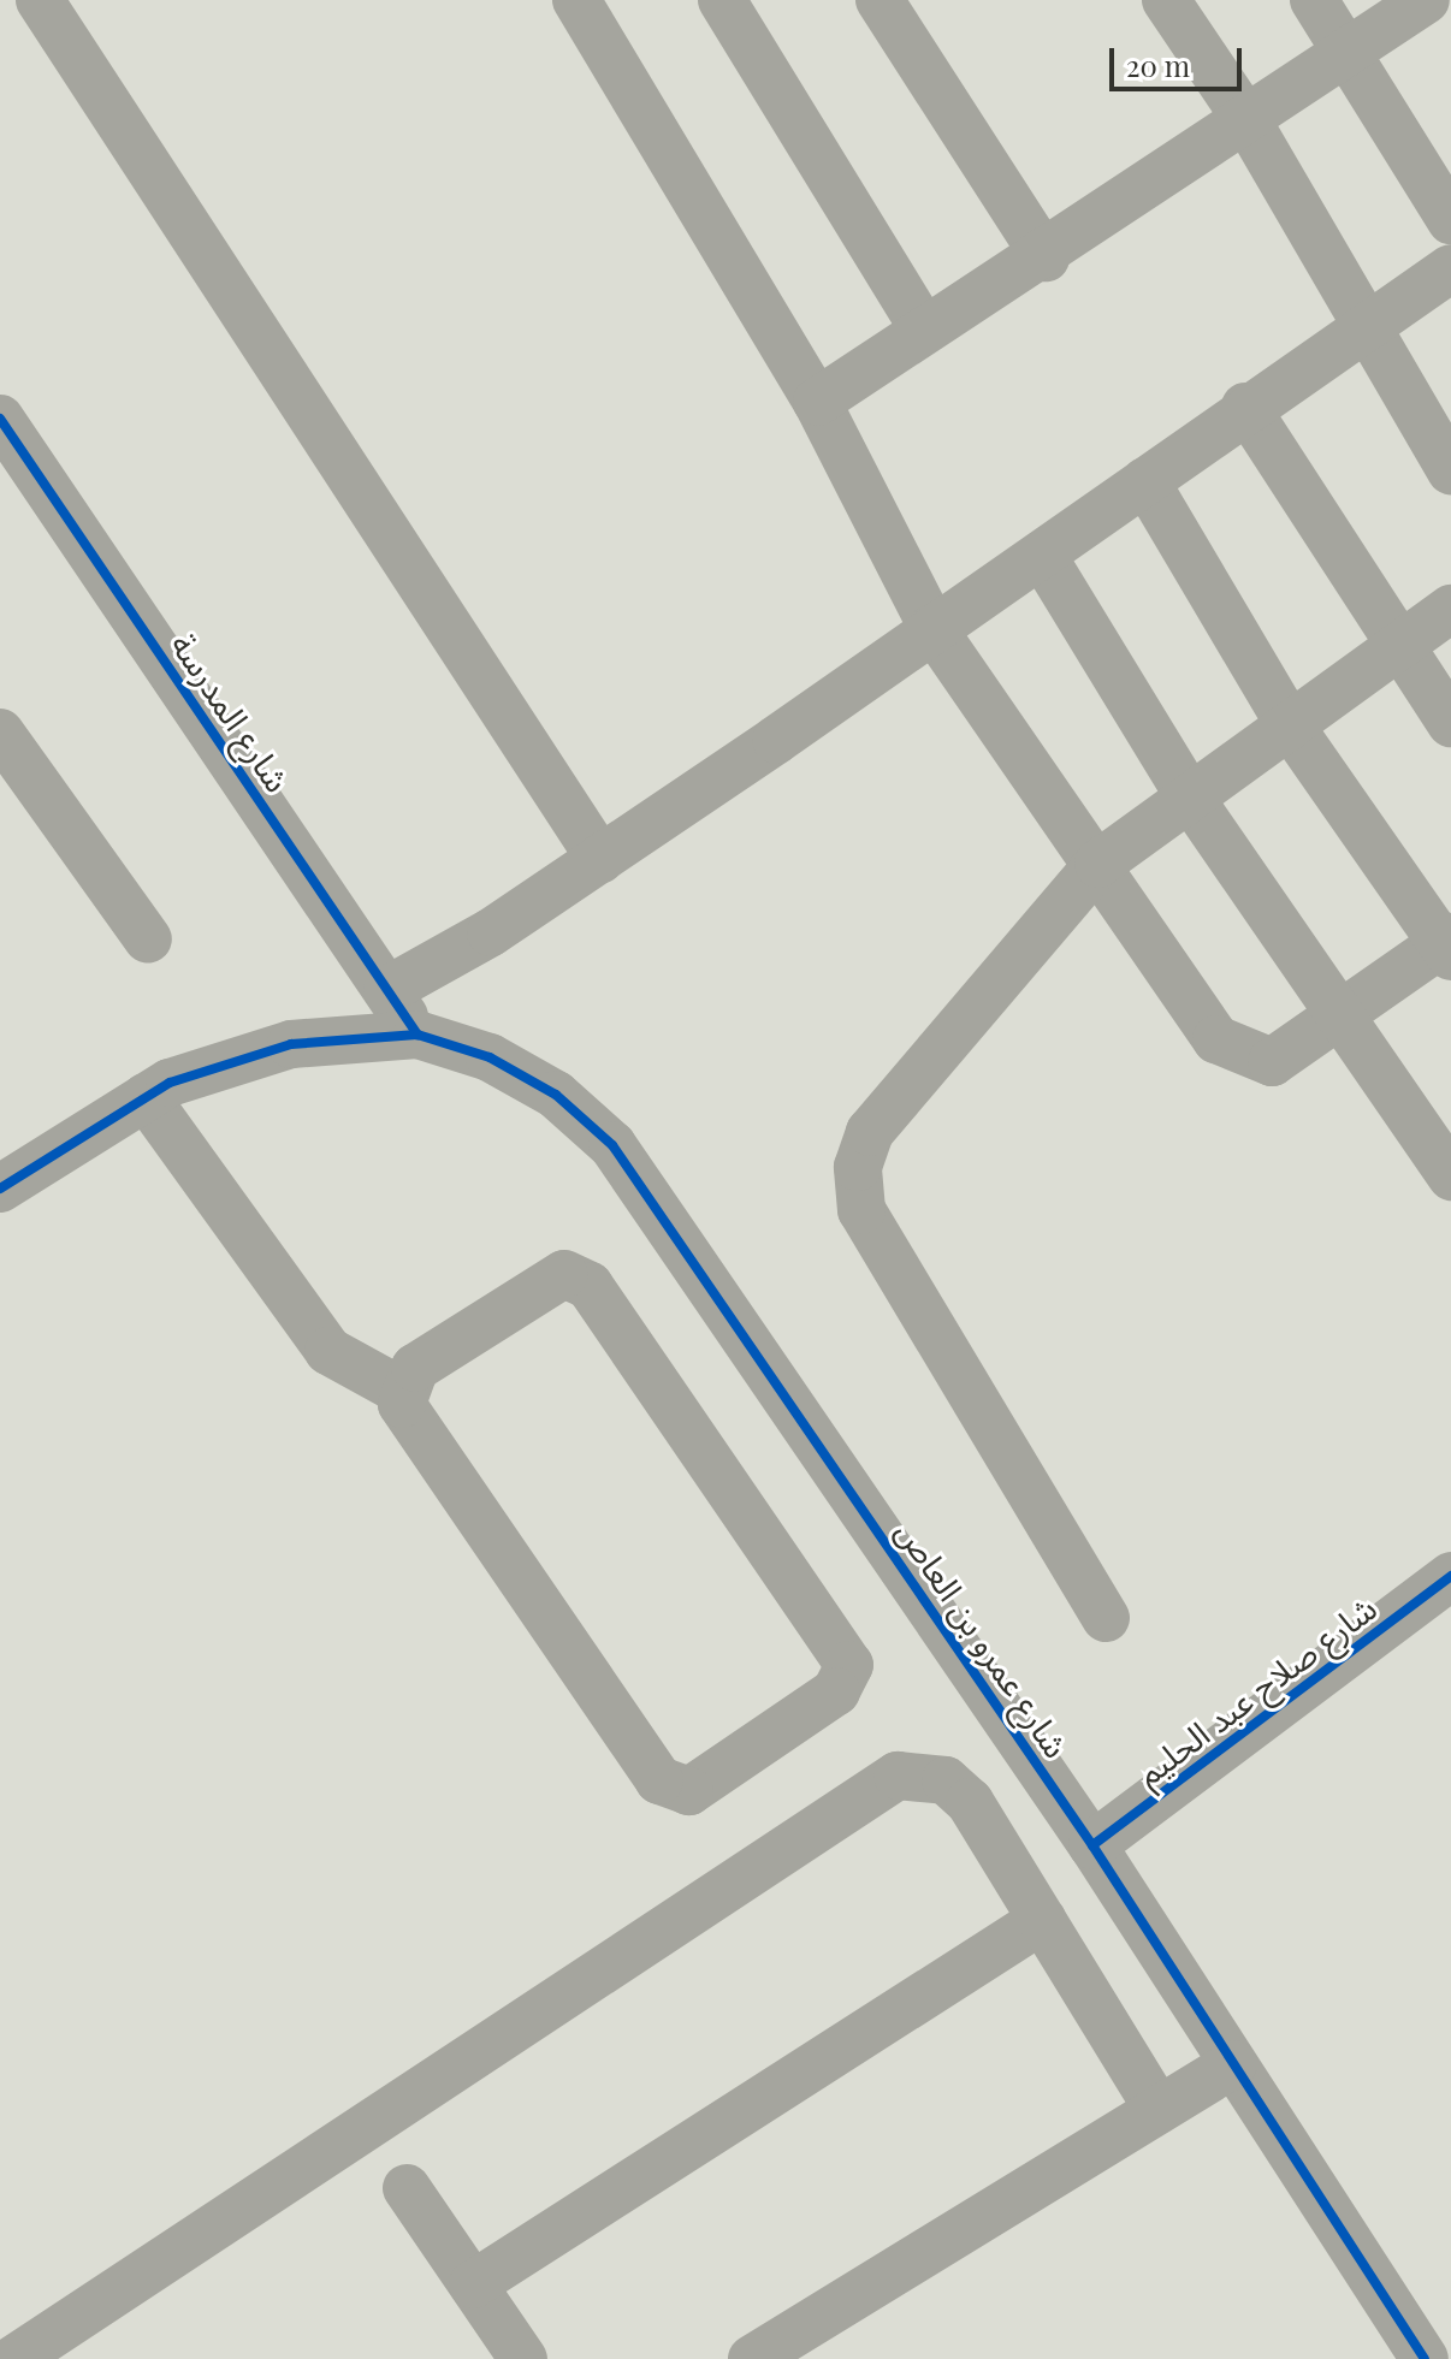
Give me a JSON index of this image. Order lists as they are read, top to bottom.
{
  "streets": {
    "street": ["شارع المدرسة", "شارع عمرو بن العاص", "شارع صلاح عبد الحليم"]
  },
  "crossings": [
    ["شارع المدرسة", "شارع عمرو بن العاص"],
    ["شارع عمرو بن العاص", "شارع صلاح عبد الحليم"]
  ],
  "scale_bar": "20 m"
}
